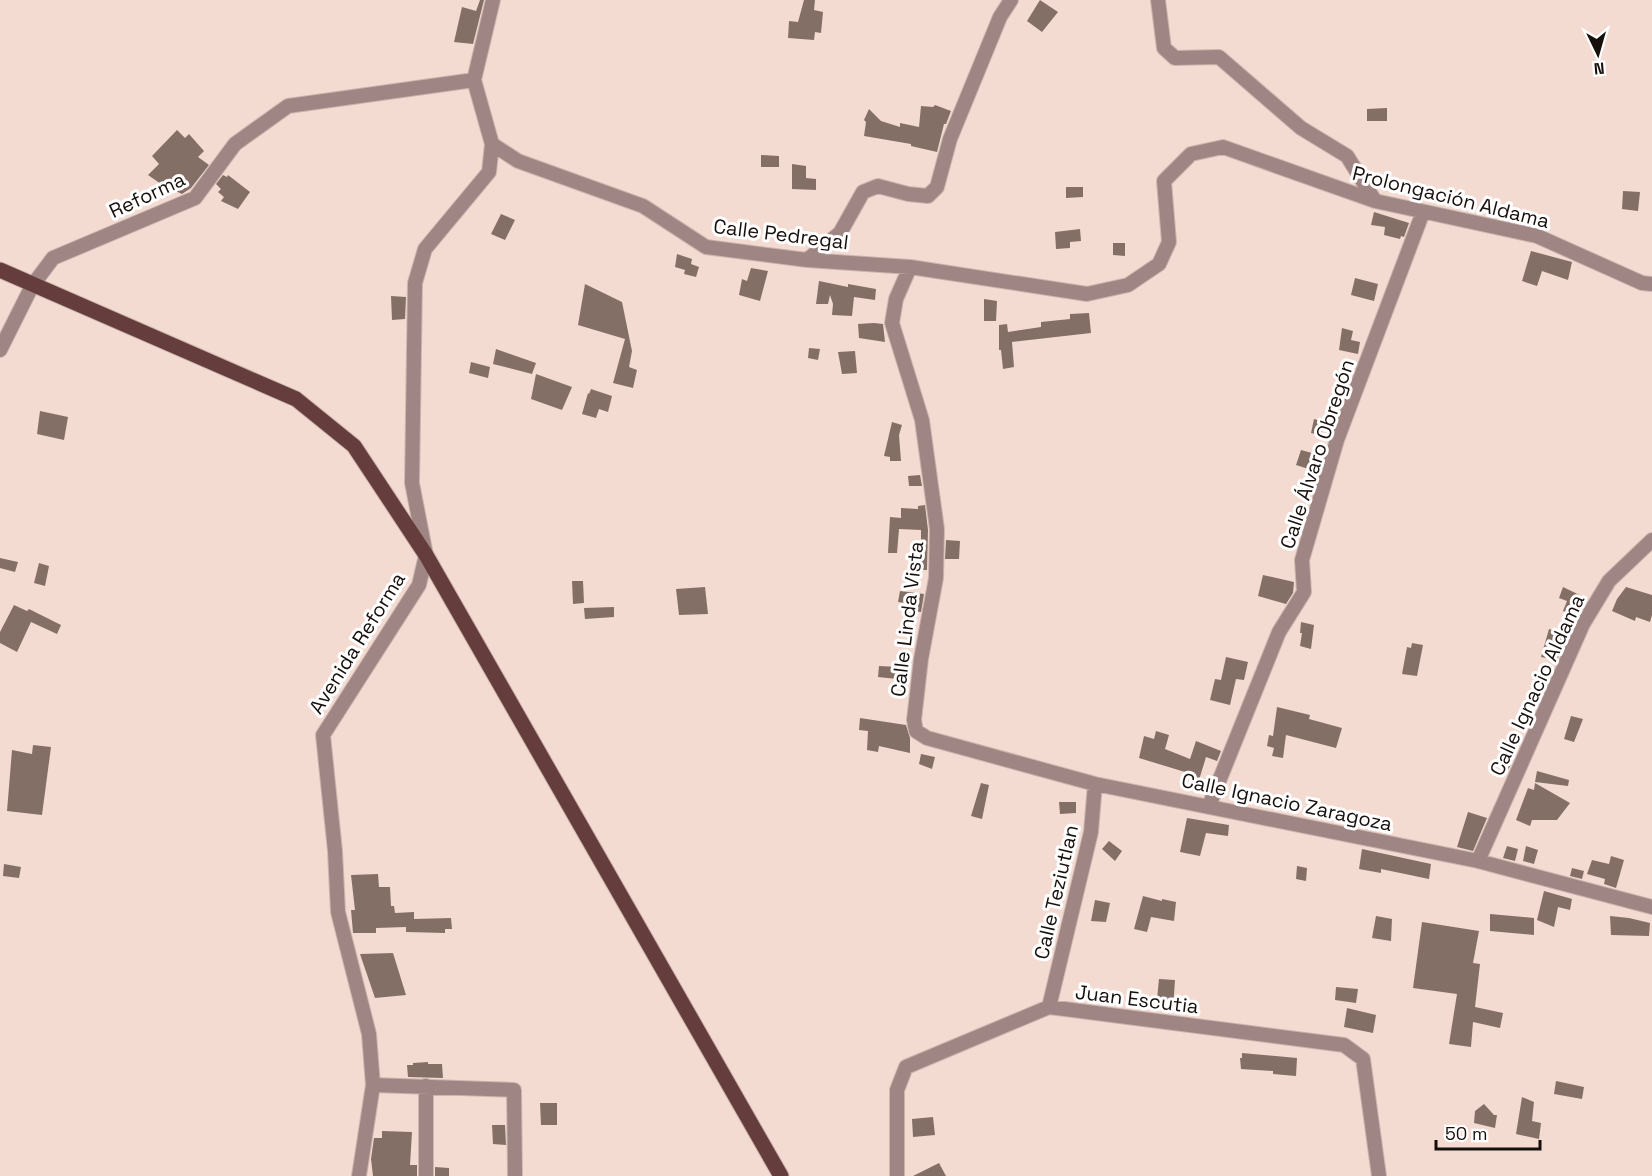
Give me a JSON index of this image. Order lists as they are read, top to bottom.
{
  "streets": {
    "street": [
      "Reforma",
      "Prolongación Aldama",
      "Calle Pedregal",
      "Calle Álvaro Obregón",
      "Calle Linda Vista",
      "Avenida Reforma",
      "Calle Ignacio Aldama",
      "Calle Ignacio Zaragoza",
      "Calle Teziutlan",
      "Juan Escutia"
    ]
  },
  "crossings": [
    ["Reforma", "Avenida Reforma"],
    ["Prolongación Aldama", "Calle Pedregal"],
    ["Prolongación Aldama", "Calle Álvaro Obregón"],
    ["Prolongación Aldama", "Calle Linda Vista"],
    ["Calle Pedregal", "Calle Linda Vista"],
    ["Calle Pedregal", "Avenida Reforma"],
    ["Calle Álvaro Obregón", "Calle Ignacio Zaragoza"],
    ["Calle Linda Vista", "Calle Ignacio Zaragoza"],
    ["Calle Ignacio Aldama", "Calle Ignacio Zaragoza"],
    ["Calle Ignacio Zaragoza", "Calle Teziutlan"],
    ["Calle Teziutlan", "Juan Escutia"]
  ],
  "scale_bar": "50 m",
  "north": "bottom"
}
